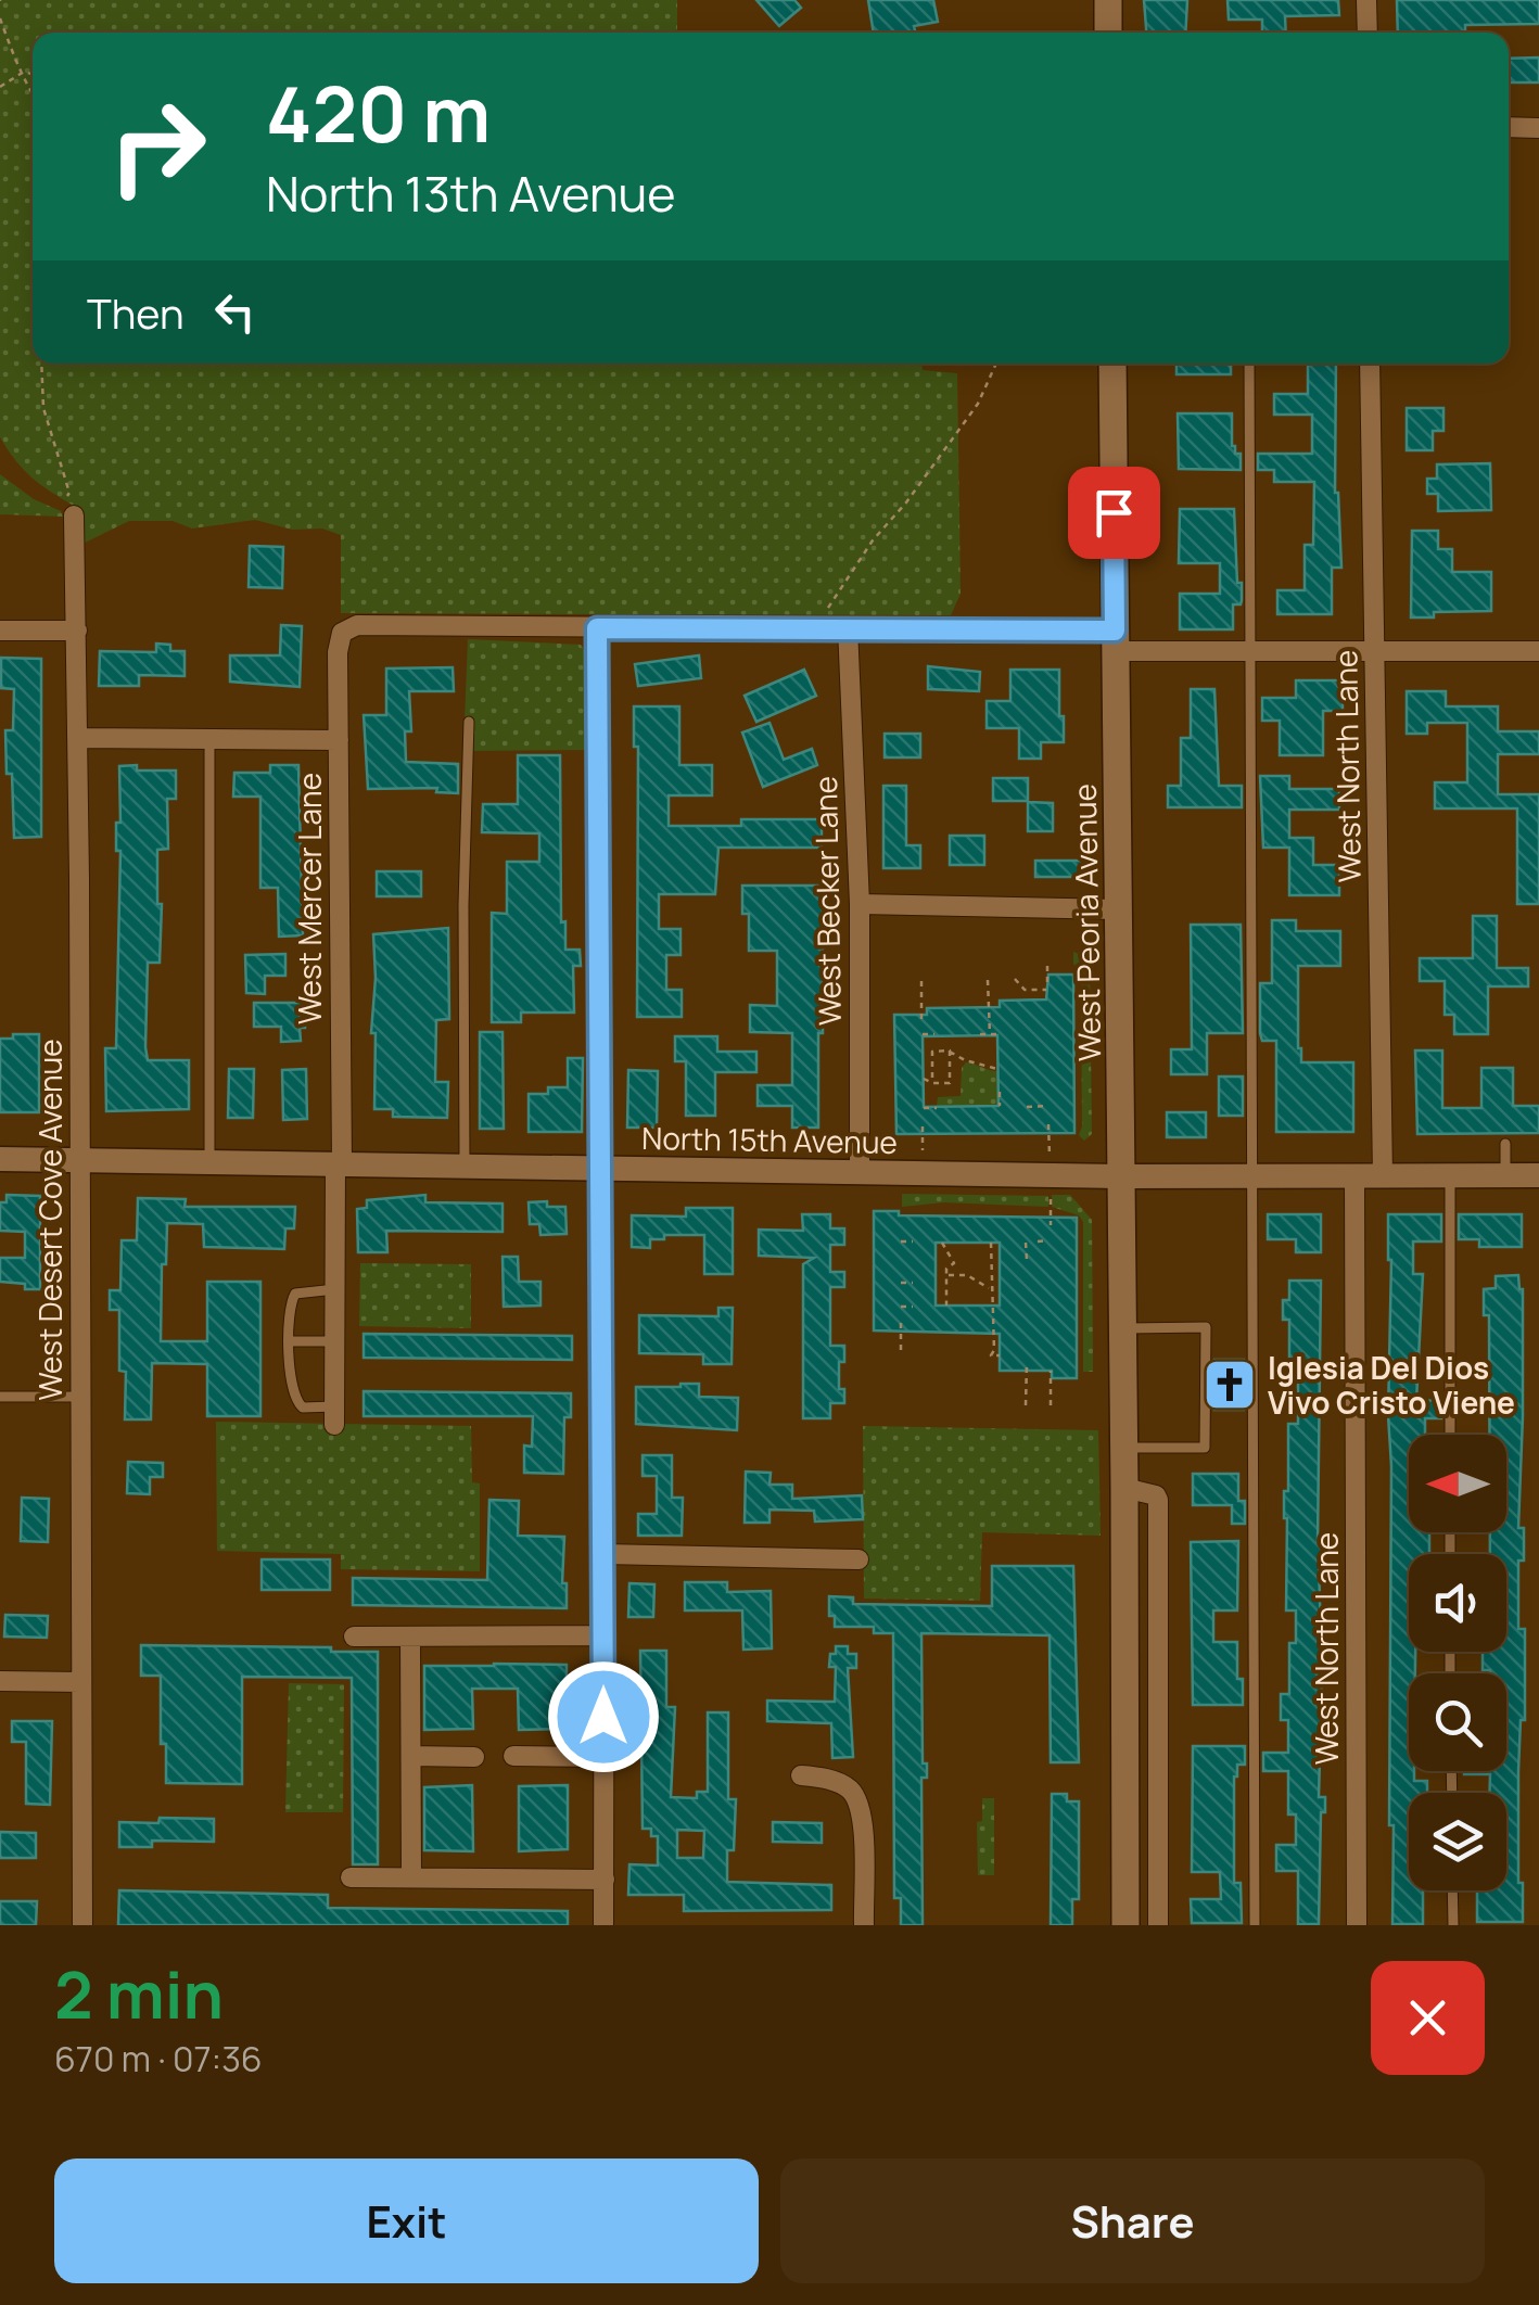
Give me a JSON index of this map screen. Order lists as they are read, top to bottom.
{
  "streets": {
    "main road": ["West Peoria Avenue"],
    "street": [
      "West North Lane",
      "West Mercer Lane",
      "West Becker Lane",
      "North 15th Avenue",
      "West Desert Cove Avenue"
    ]
  },
  "crossings": [
    ["West North Lane", "North 15th Avenue"],
    ["West Mercer Lane", "North 15th Avenue"],
    ["West Becker Lane", "North 15th Avenue"],
    ["West Peoria Avenue", "North 15th Avenue"],
    ["North 15th Avenue", "West Desert Cove Avenue"]
  ],
  "places": {
    "church": ["Iglesia Del Dios Vivo Cristo Viene"]
  },
  "north": "left",
  "page": {
    "turn": ["420 m", "North 13th Avenue"],
    "then": "Then",
    "heading": ["2 min", "670 m · 07:36"],
    "buttons": ["Exit", "Share"]
  }
}
